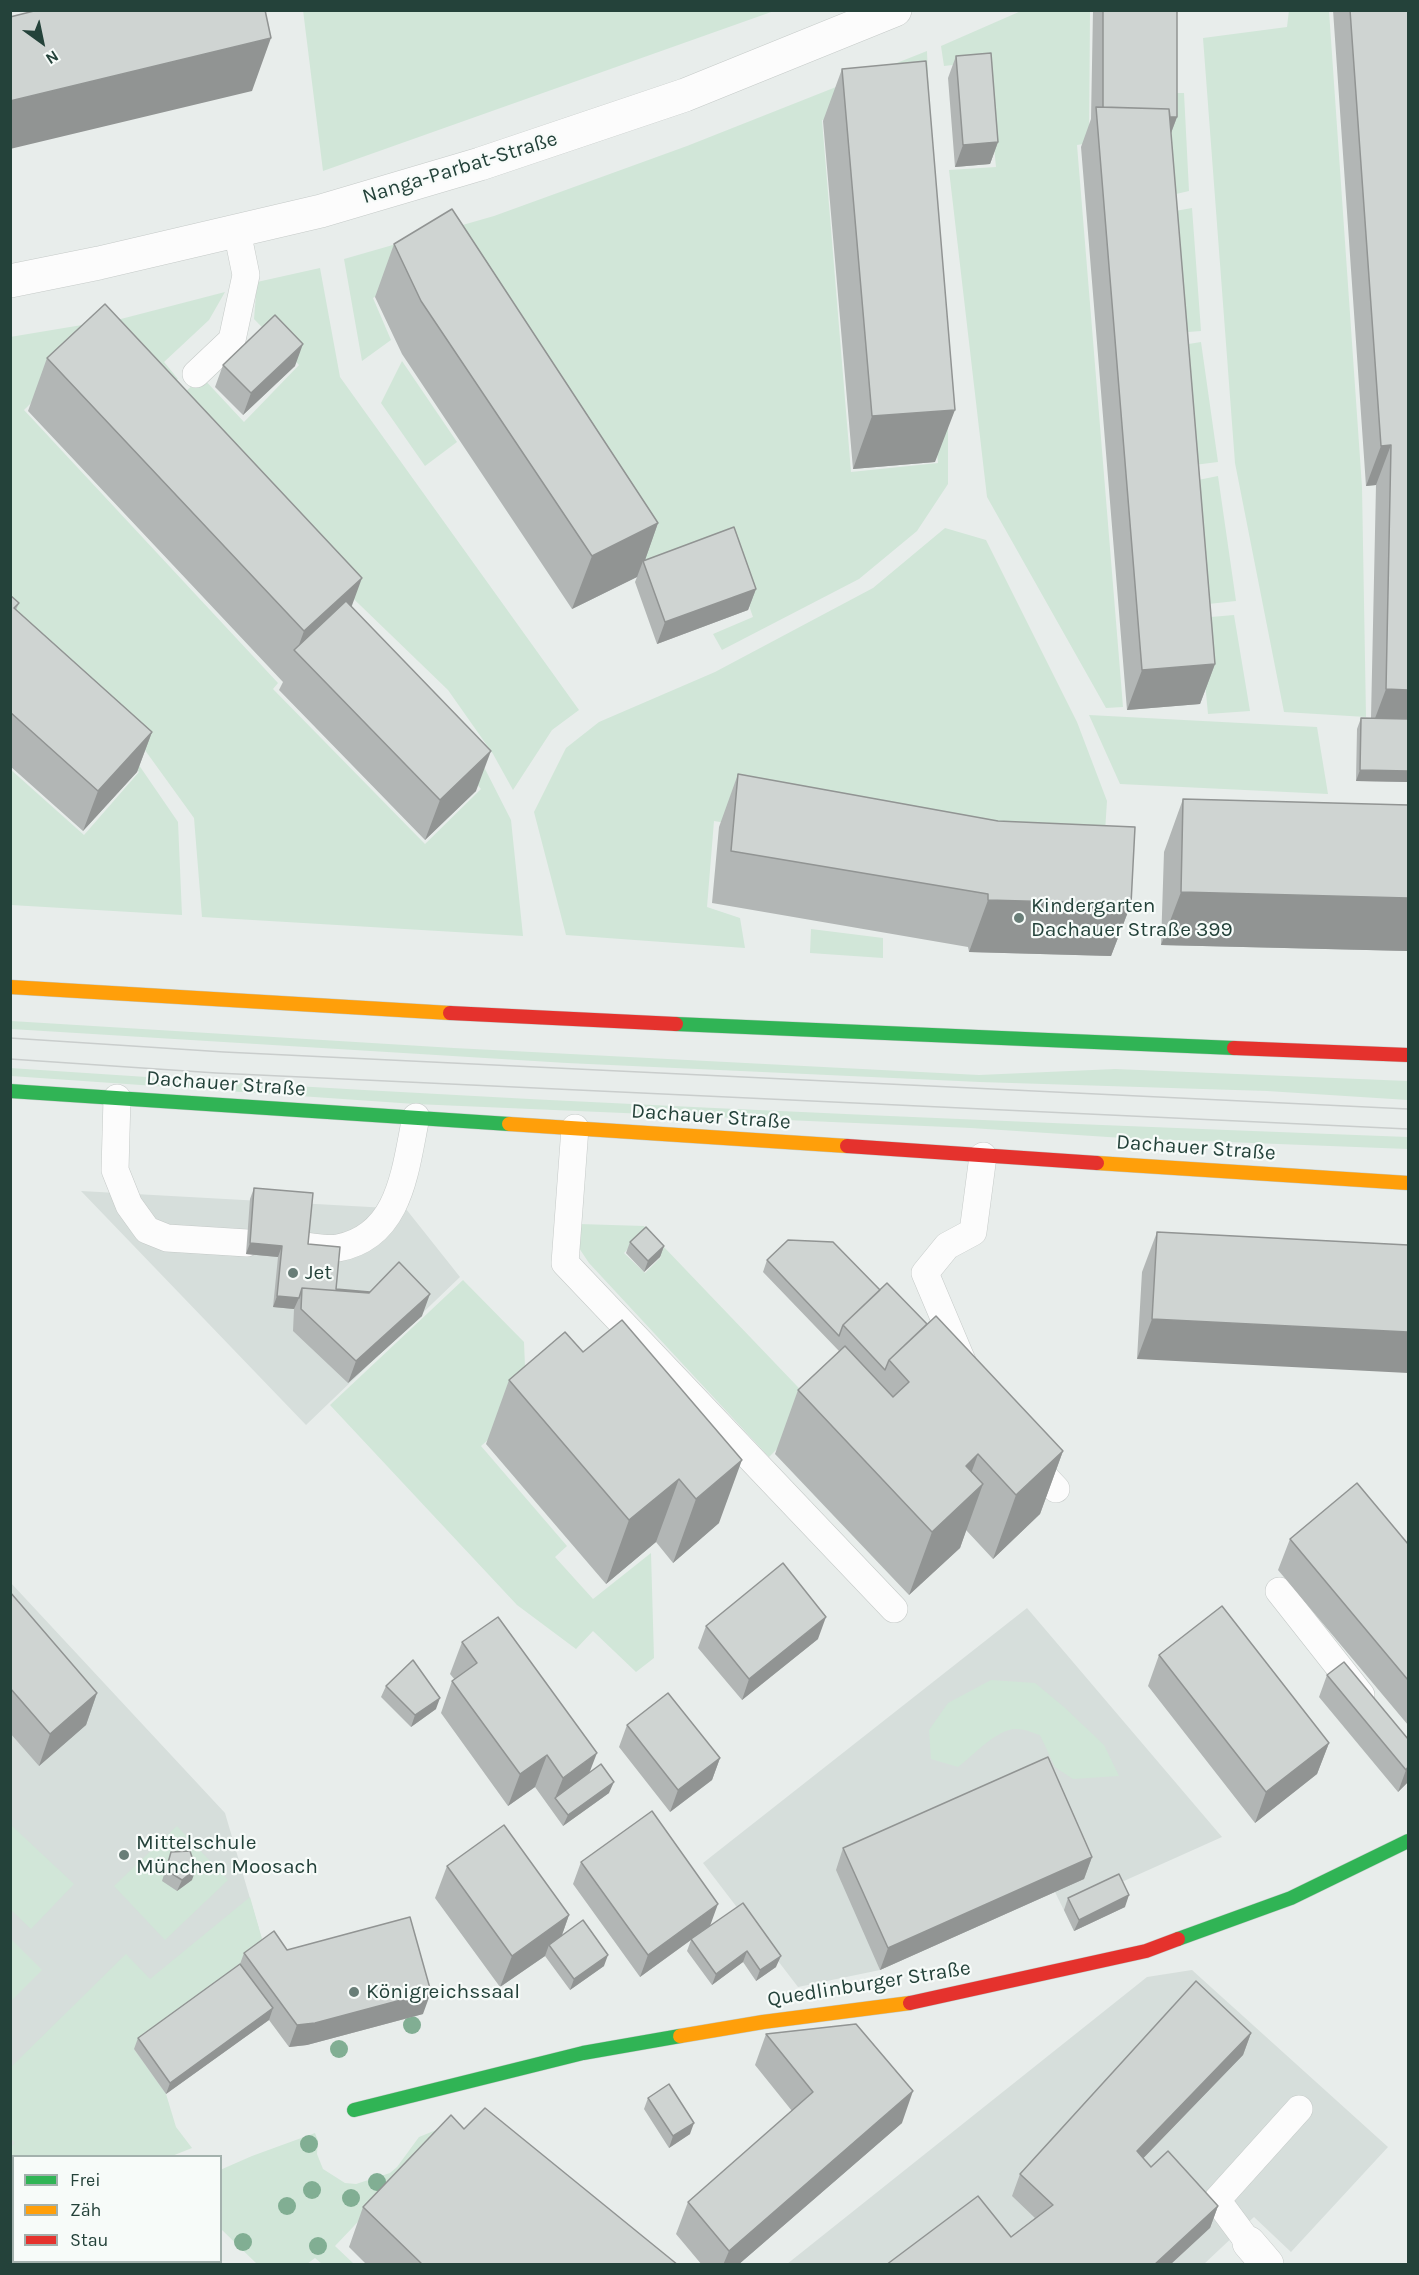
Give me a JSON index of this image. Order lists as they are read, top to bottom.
{
  "streets": {
    "main road": ["Dachauer Straße", "Quedlinburger Straße"],
    "street": ["Nanga-Parbat-Straße"]
  },
  "places": [
    "Kindergarten Dachauer Straße 399",
    "Jet",
    "Mittelschule München Moosach",
    "Königreichssaal"
  ],
  "legend": ["Frei", "Zäh", "Stau"],
  "north": "bottom right"
}
